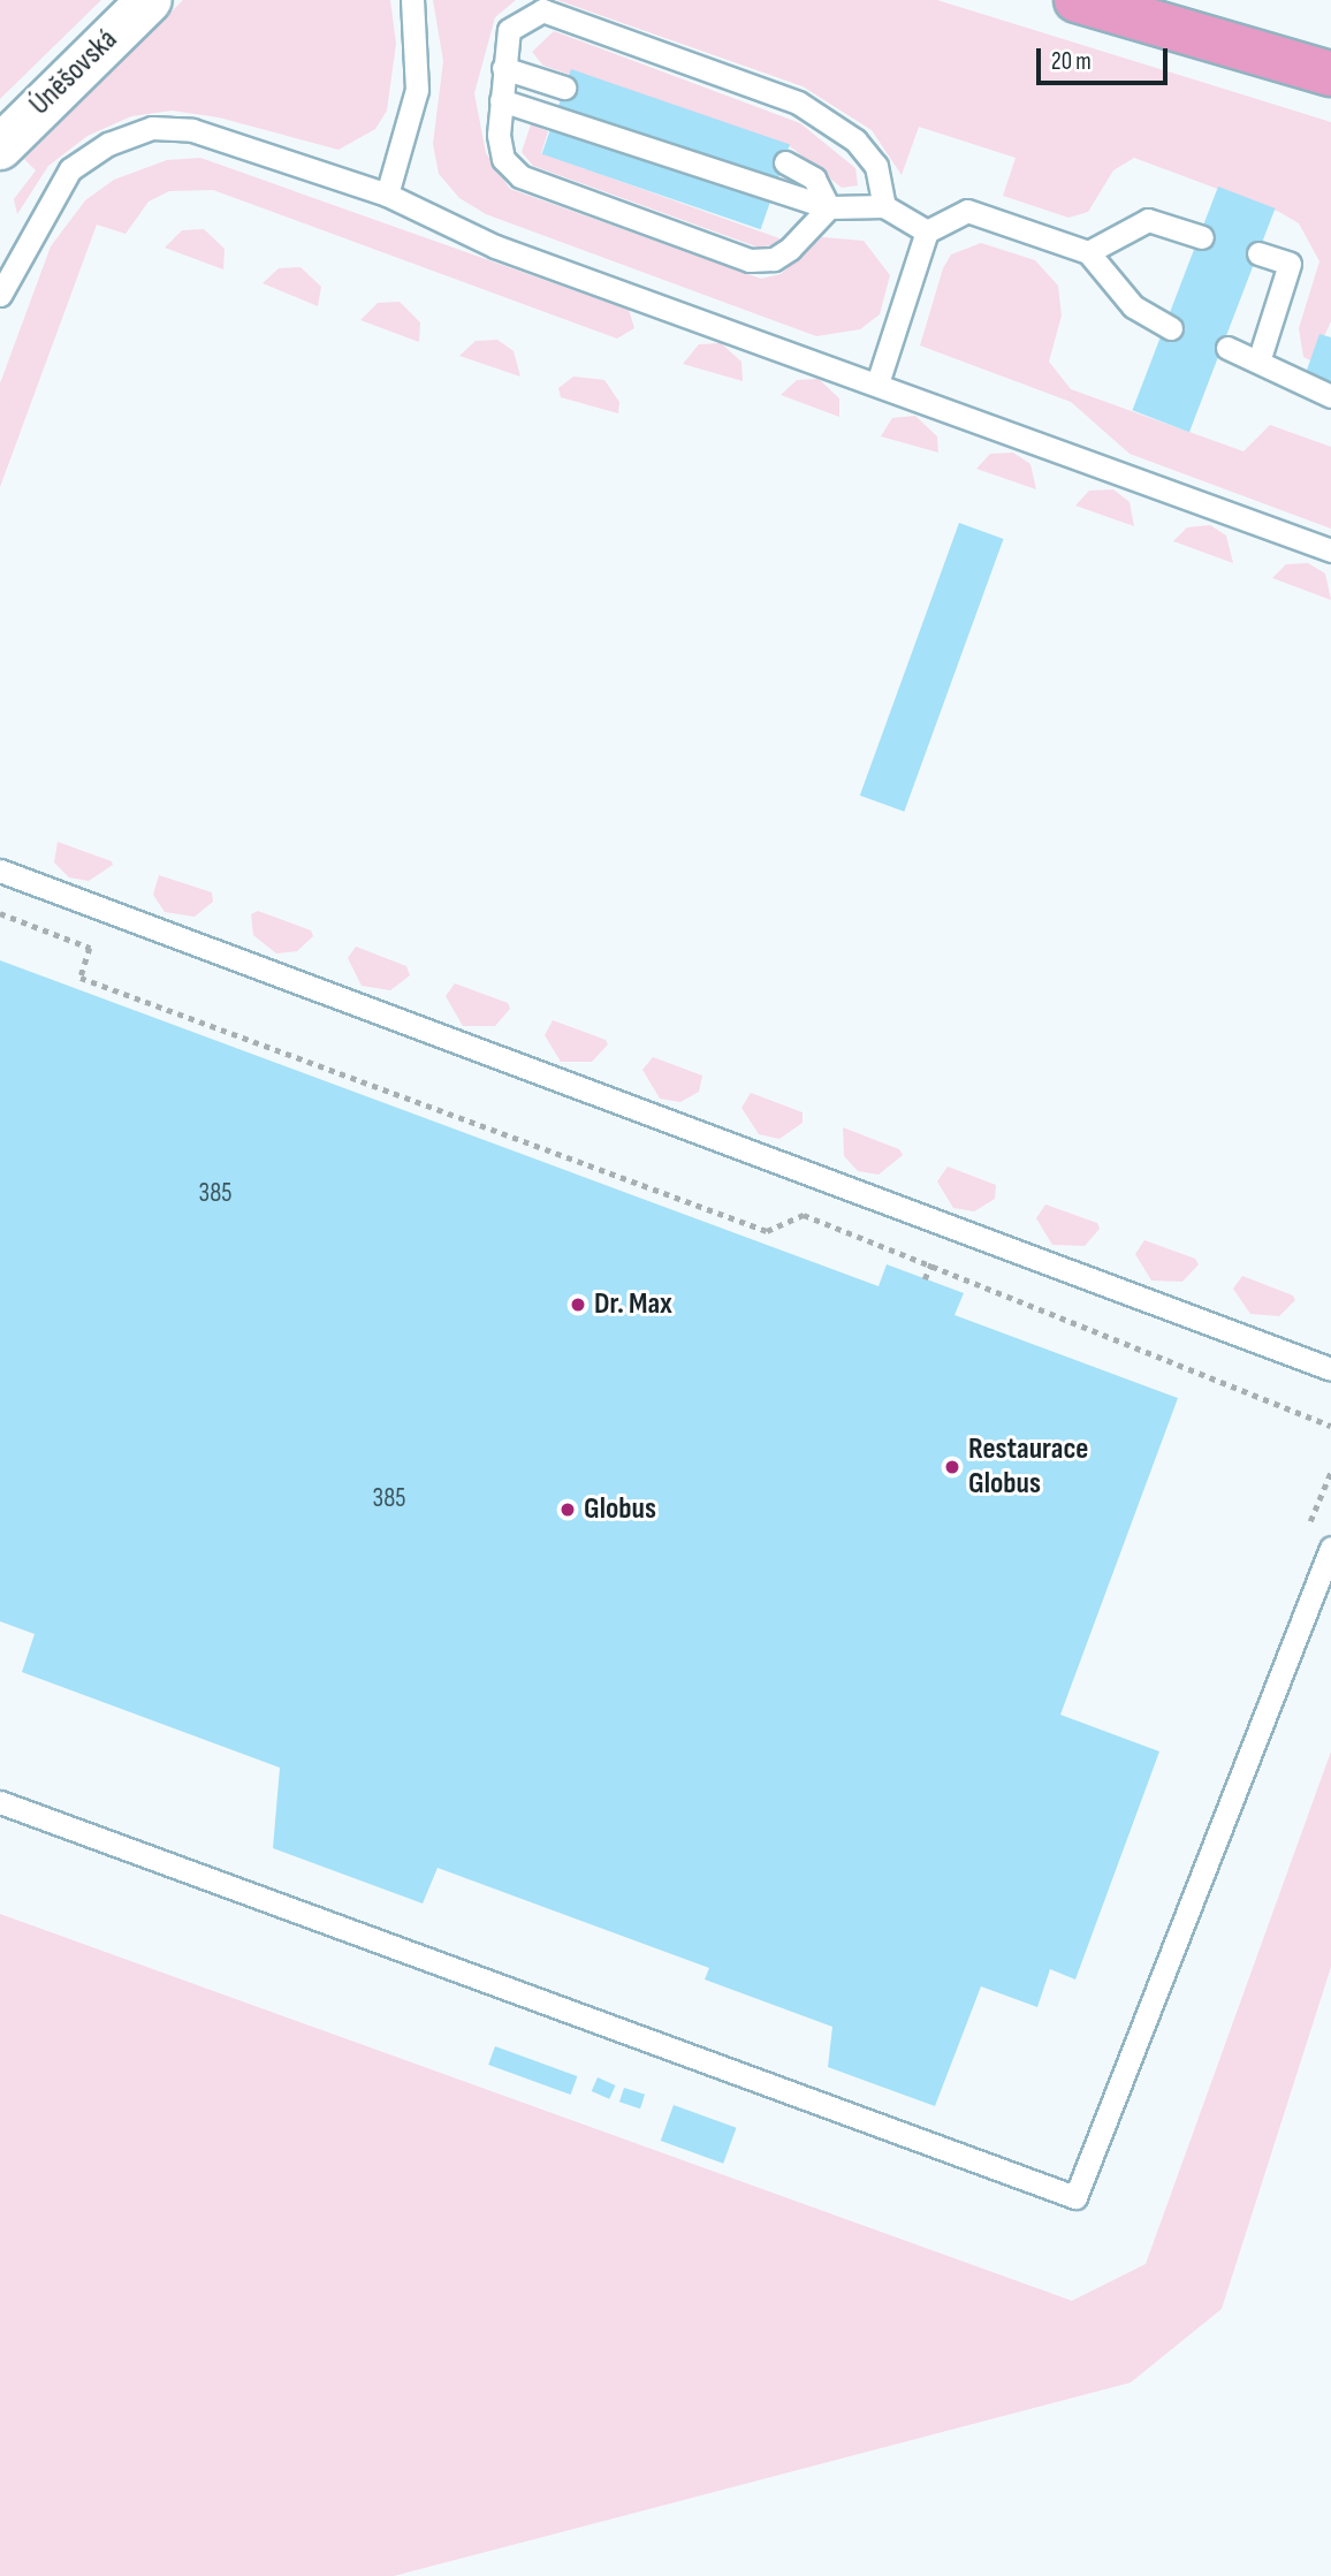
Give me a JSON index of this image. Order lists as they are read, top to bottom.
{
  "streets": {
    "street": ["Úněšovská"]
  },
  "places": ["Dr. Max", "Restaurace Globus", "Globus"],
  "house_numbers": ["385", "385"],
  "scale_bar": "20 m"
}
